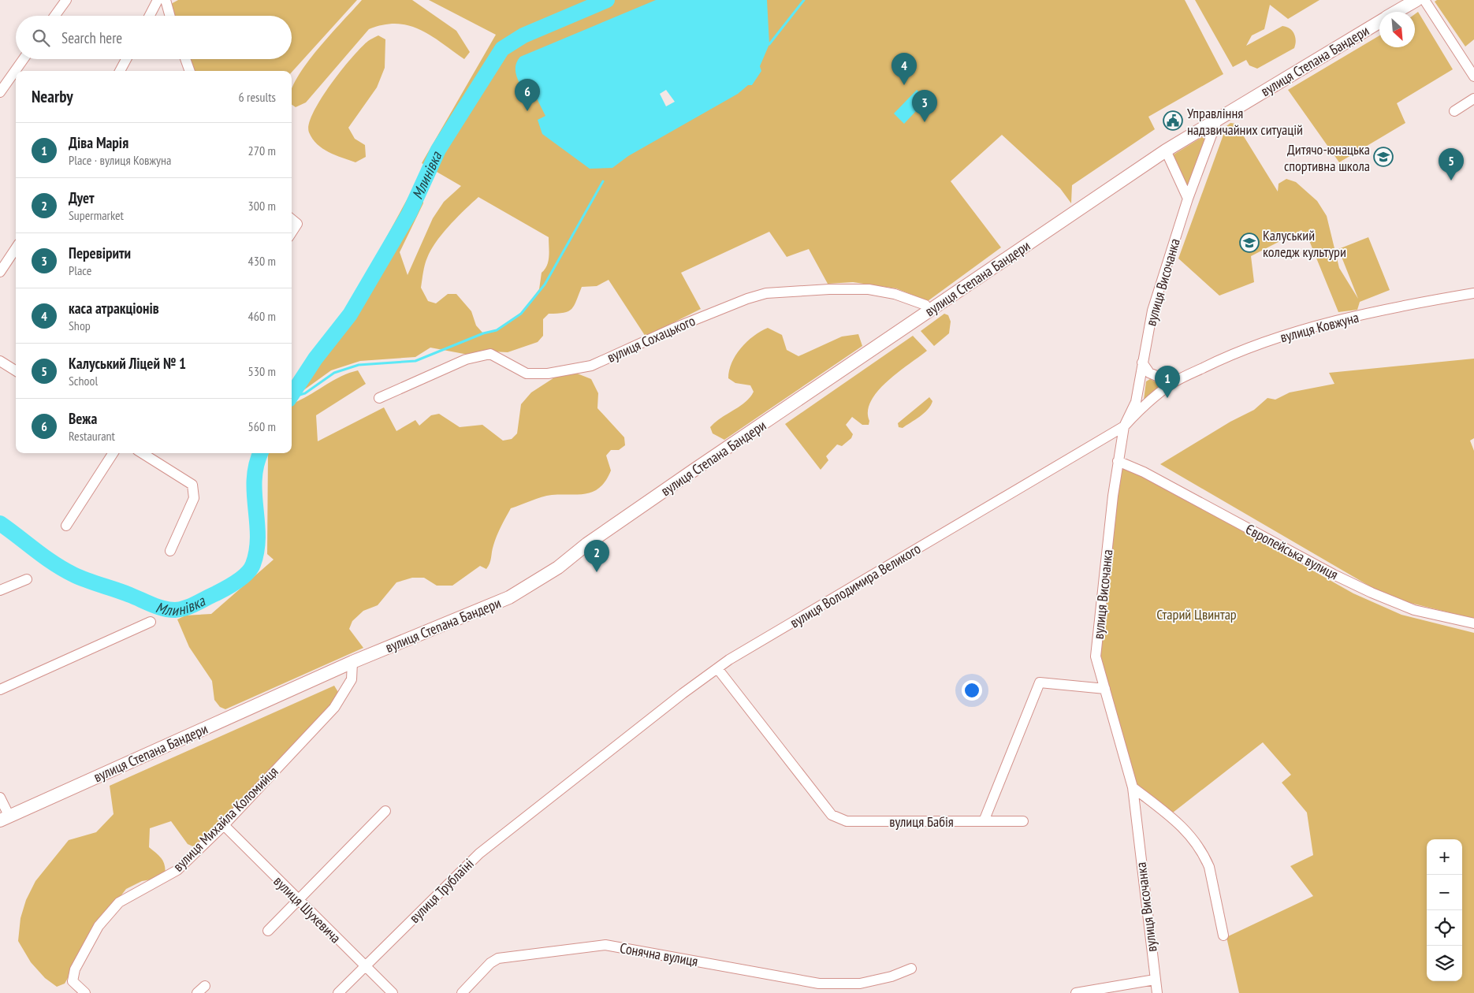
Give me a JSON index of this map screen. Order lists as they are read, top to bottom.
{
  "streets": {
    "main road": ["вулиця Степана Бандери"],
    "street": [
      "вулиця Височанка",
      "вулиця Ковжуна",
      "вулиця Сохацького",
      "Європейська вулиця",
      "вулиця Володимира Великого",
      "вулиця Михайла Коломийця",
      "вулиця Бабія",
      "вулиця Трублаїні",
      "вулиця Шухевича",
      "Сонячна вулиця"
    ]
  },
  "crossings": [
    ["вулиця Степана Бандери", "вулиця Височанка"],
    ["вулиця Степана Бандери", "вулиця Сохацького"],
    ["вулиця Степана Бандери", "вулиця Михайла Коломийця"],
    ["вулиця Височанка", "вулиця Ковжуна"],
    ["вулиця Височанка", "Європейська вулиця"],
    ["вулиця Височанка", "вулиця Володимира Великого"],
    ["вулиця Ковжуна", "вулиця Володимира Великого"],
    ["вулиця Володимира Великого", "вулиця Бабія"],
    ["вулиця Володимира Великого", "вулиця Трублаїні"],
    ["вулиця Михайла Коломийця", "вулиця Шухевича"],
    ["вулиця Трублаїні", "вулиця Шухевича"]
  ],
  "water": ["Млинівка"],
  "parks": ["Старий Цвинтар"],
  "places": {
    "public building": ["Управління надзвичайних ситуацій"],
    "school or university": ["Дитячо-юнацька спортивна школа", "Калуський коледж культури"]
  },
  "north": "bottom right",
  "page": {
    "search": "Search here",
    "pins": [
      "4",
      "6",
      "3",
      "5",
      "1",
      "2"
    ],
    "heading": ["Nearby", "6 results"],
    "list": [
      {
        "mark": "1",
        "name": "Діва Марія",
        "note": "Place · вулиця Ковжуна",
        "value": "270 m"
      },
      {
        "mark": "2",
        "name": "Дует",
        "note": "Supermarket",
        "value": "300 m"
      },
      {
        "mark": "3",
        "name": "Перевірити",
        "note": "Place",
        "value": "430 m"
      },
      {
        "mark": "4",
        "name": "каса атракціонів",
        "note": "Shop",
        "value": "460 m"
      },
      {
        "mark": "5",
        "name": "Калуський Ліцей № 1",
        "note": "School",
        "value": "530 m"
      },
      {
        "mark": "6",
        "name": "Вежа",
        "note": "Restaurant",
        "value": "560 m"
      }
    ],
    "map_buttons": ["+", "−"]
  }
}
